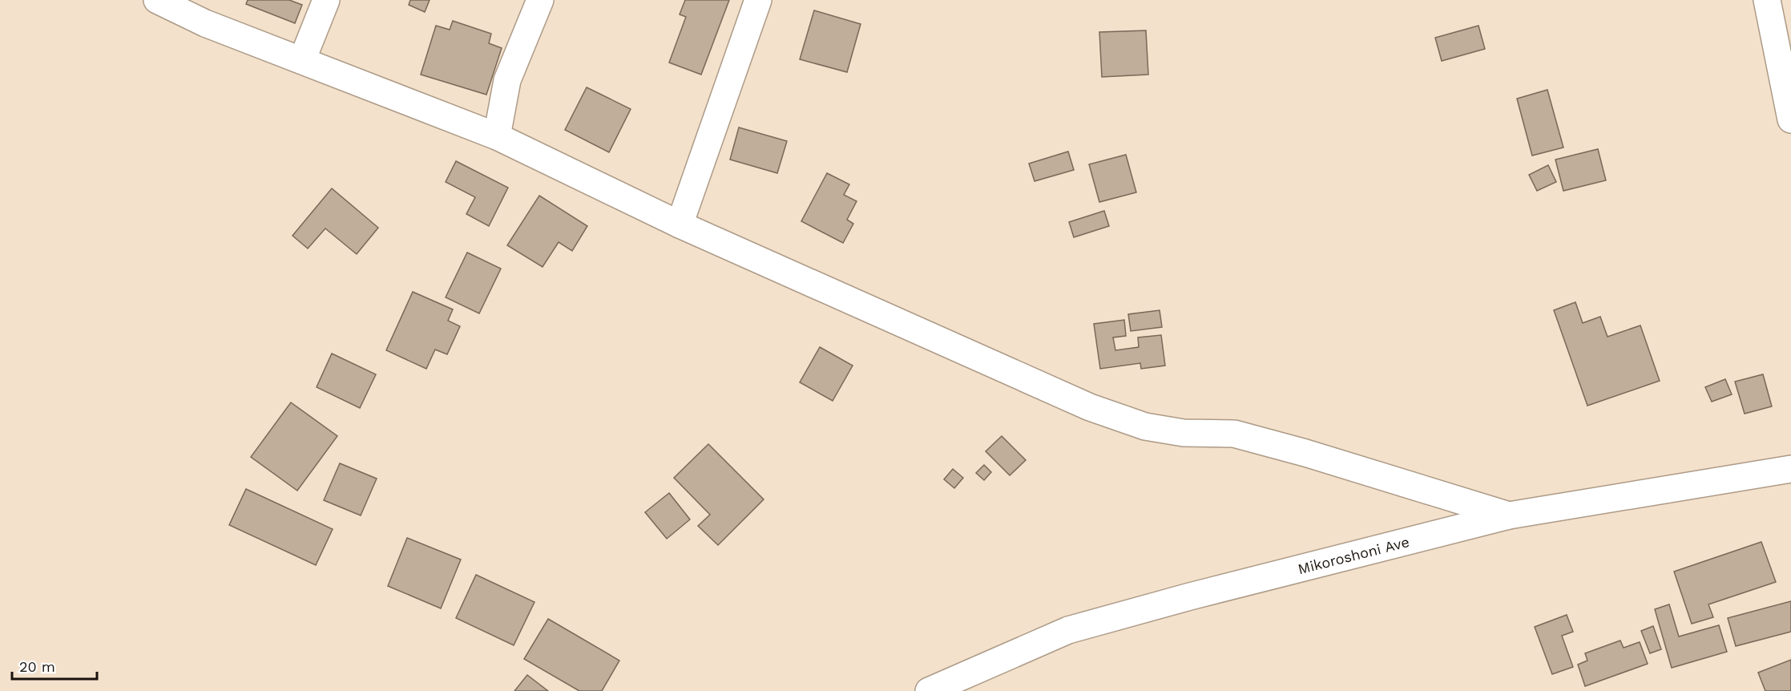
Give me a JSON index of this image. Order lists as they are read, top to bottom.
{
  "streets": {
    "street": ["Mikoroshoni Ave"]
  },
  "scale_bar": "20 m"
}
